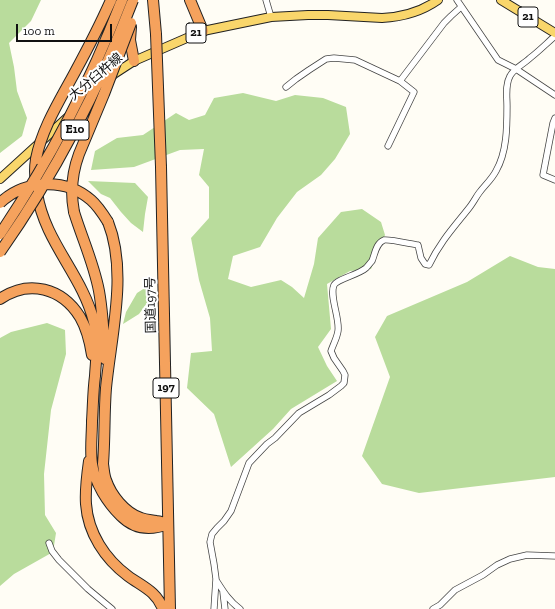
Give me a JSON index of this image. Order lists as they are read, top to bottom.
{
  "streets": {
    "highway": ["E10", "国道197号", "197"],
    "main road": ["21", "大分臼杵線"]
  },
  "scale_bar": "100 m"
}
